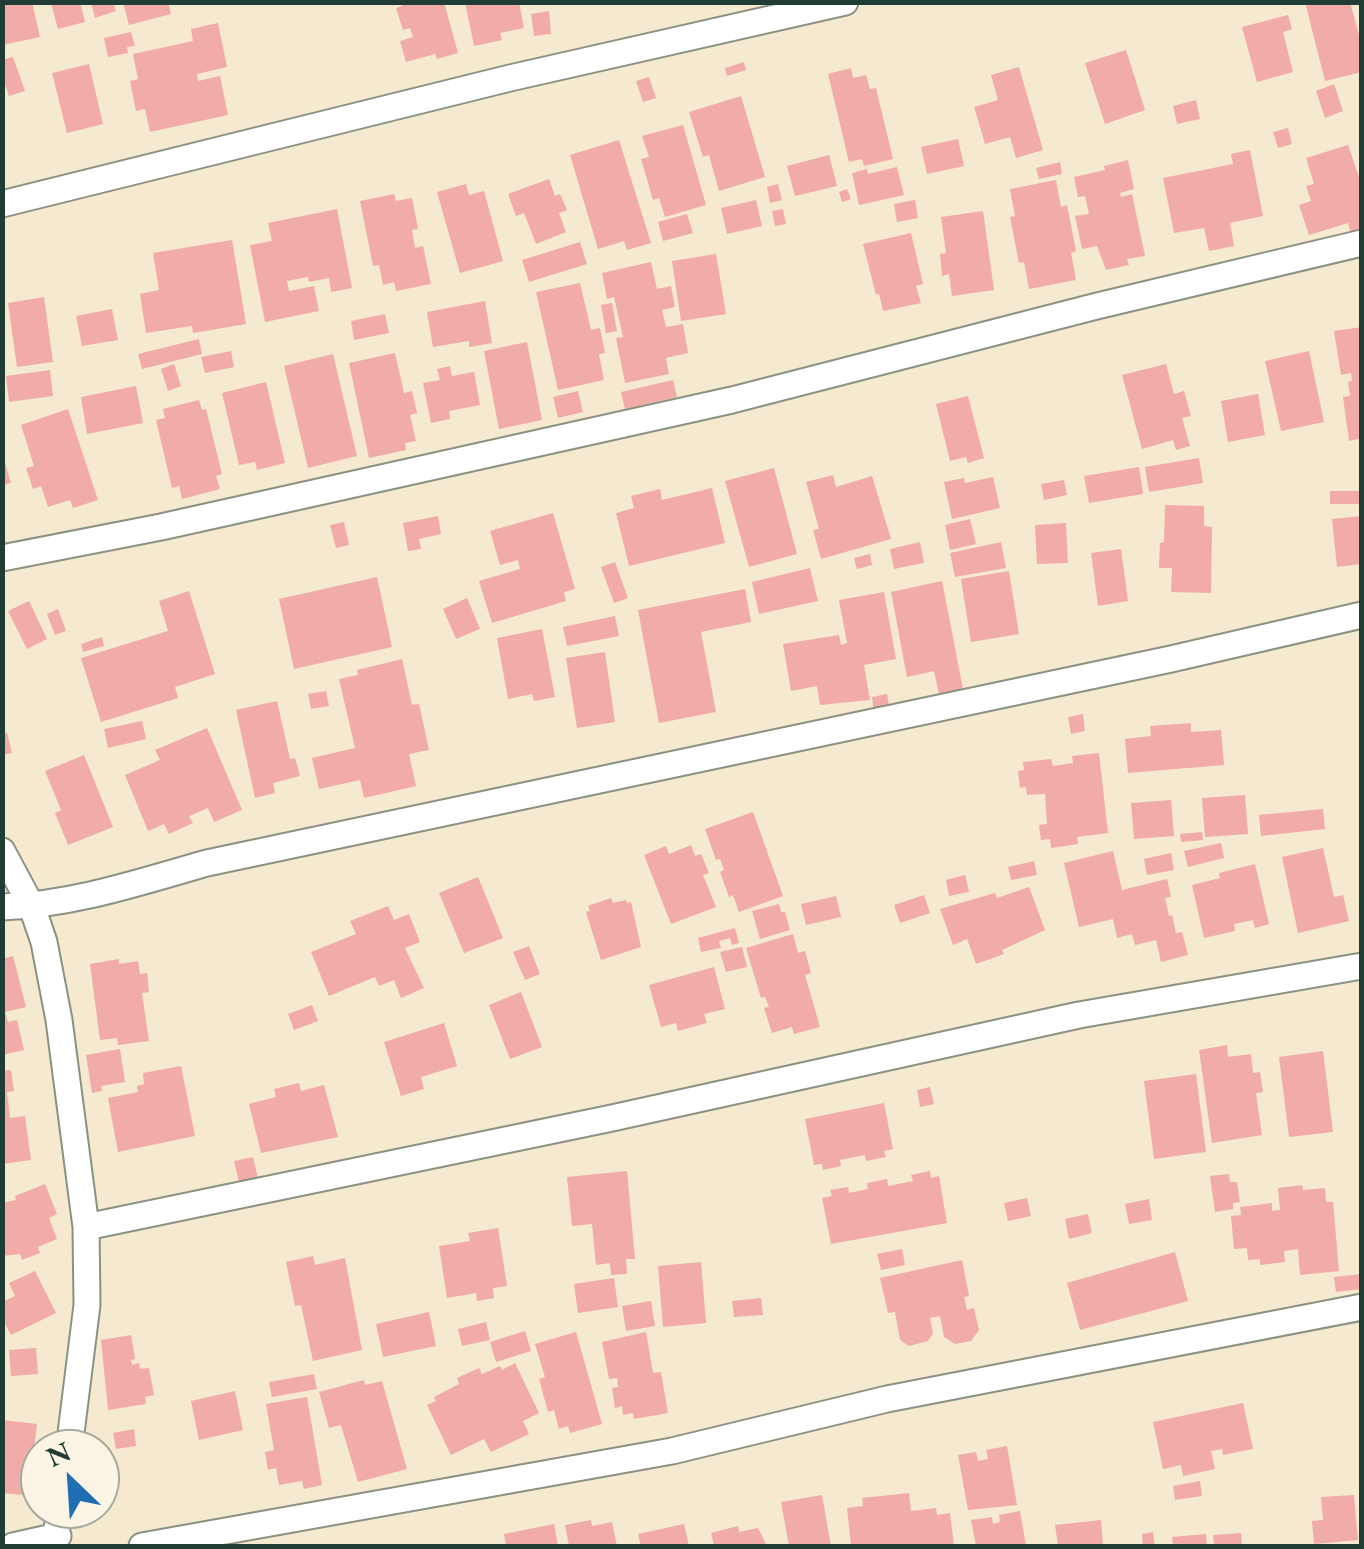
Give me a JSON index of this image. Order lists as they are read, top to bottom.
{
  "north": "top left"
}
